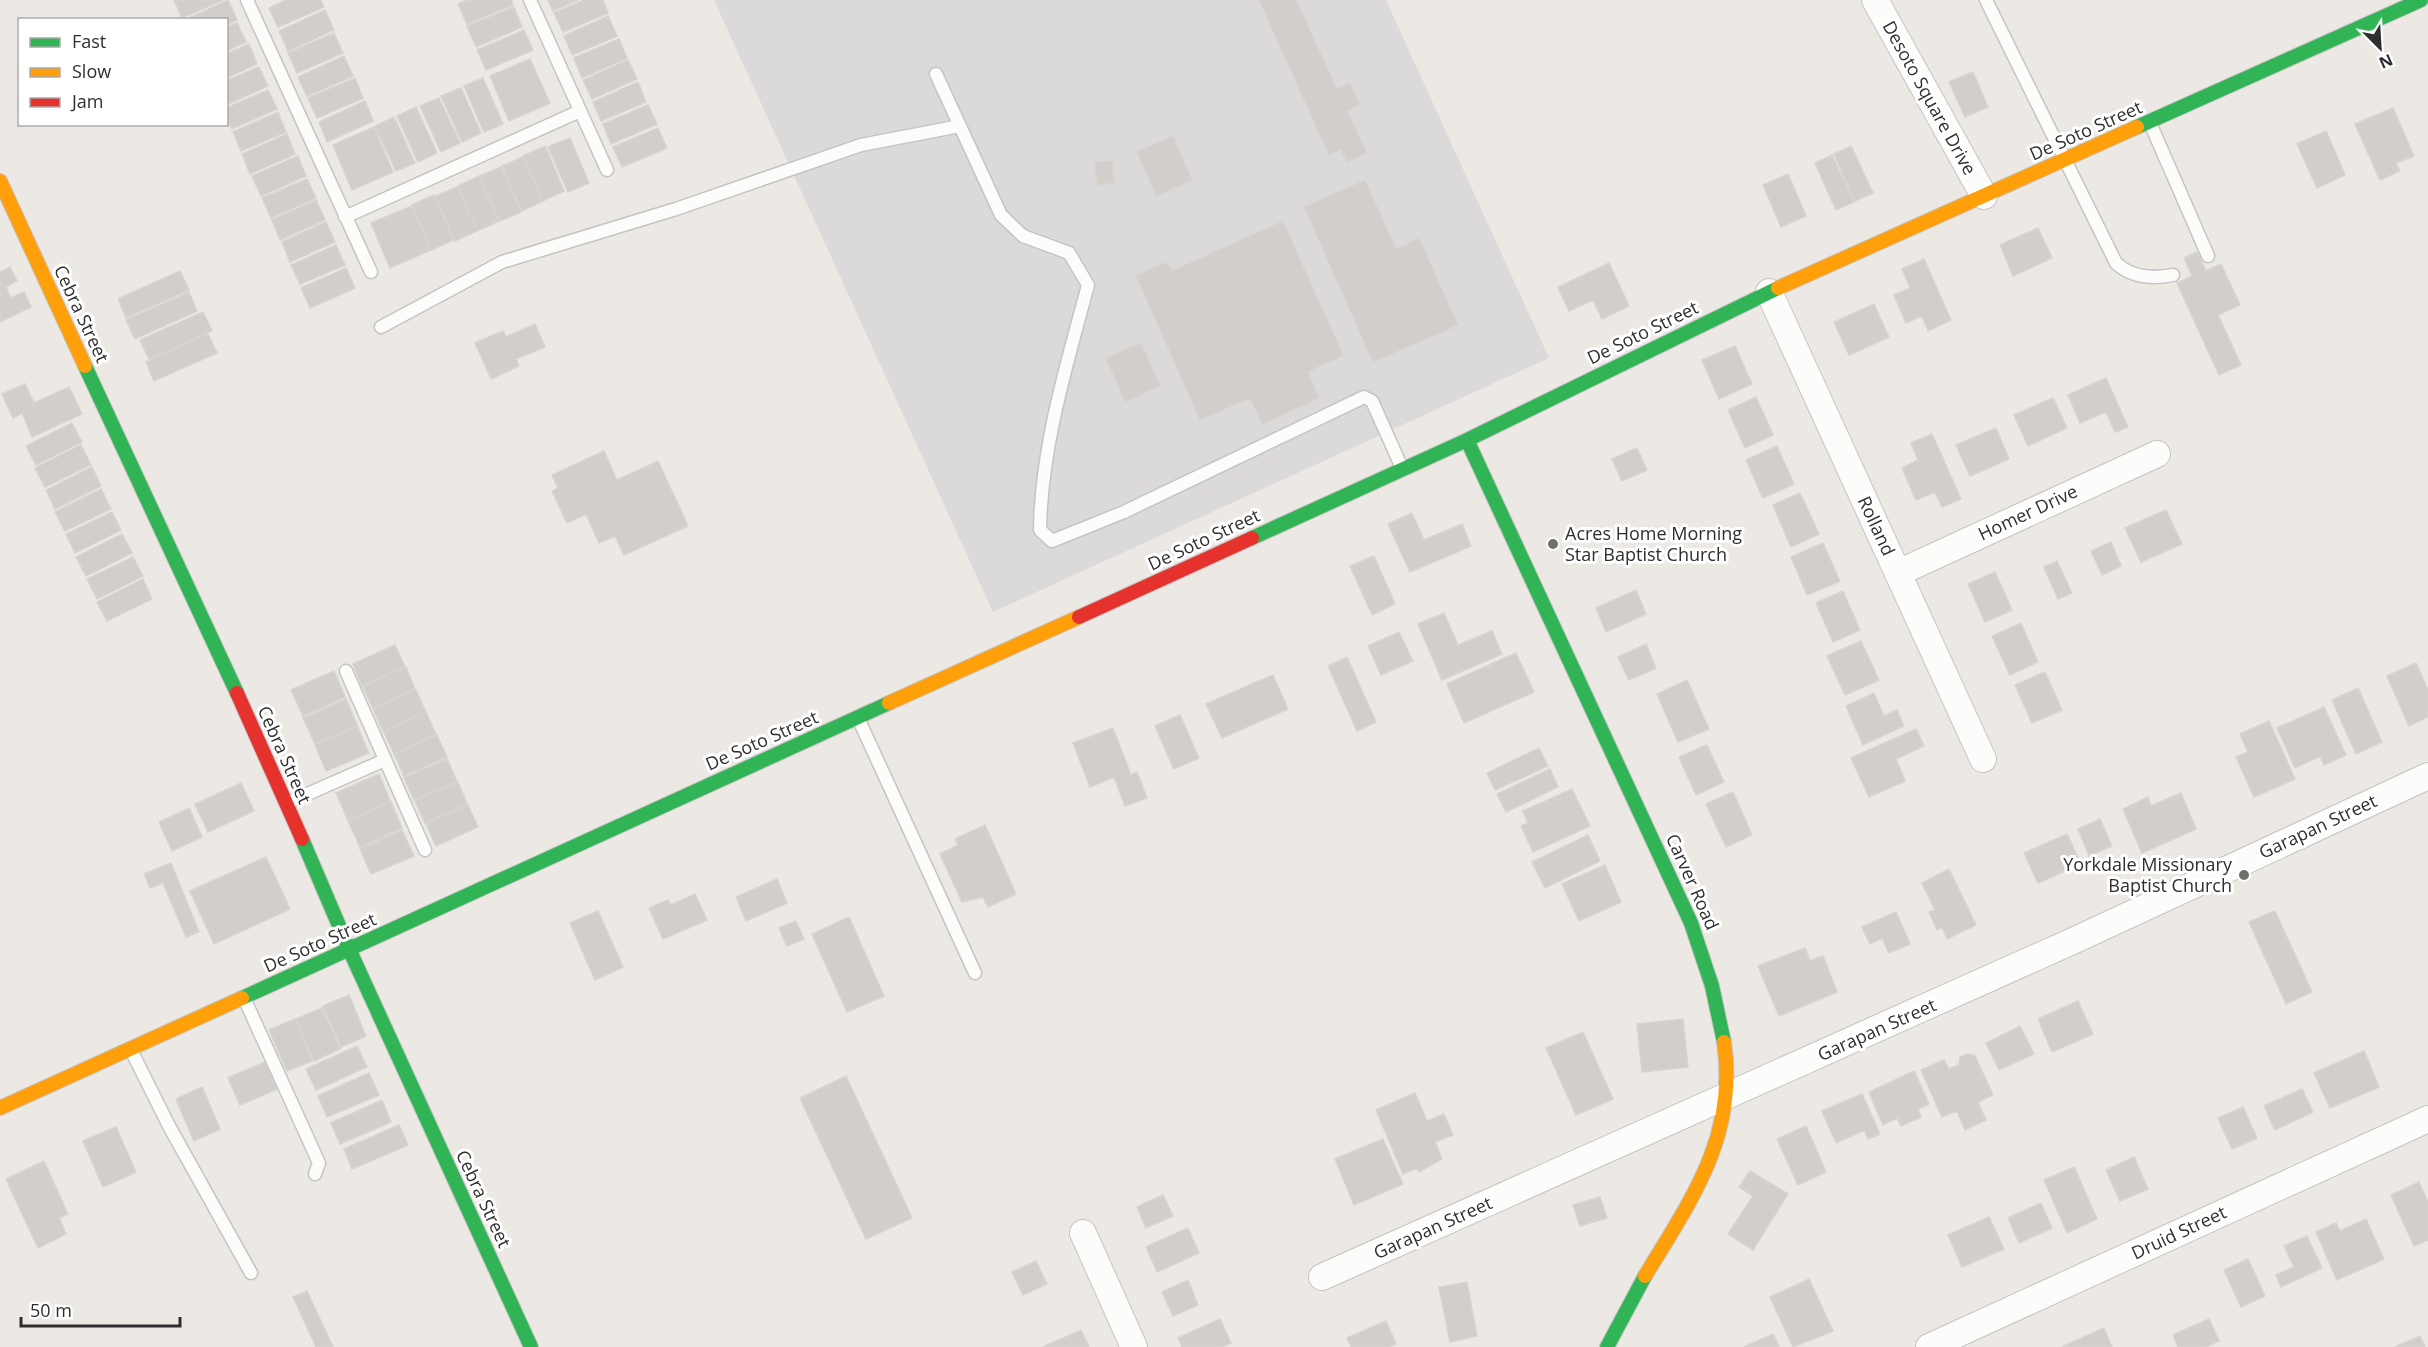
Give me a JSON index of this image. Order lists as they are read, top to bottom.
{
  "streets": {
    "street": [
      "Desoto Square Drive",
      "De Soto Street",
      "Cebra Street",
      "Homer Drive",
      "Rolland",
      "Garapan Street",
      "Carver Road",
      "Druid Street"
    ]
  },
  "crossings": [
    ["Desoto Square Drive", "De Soto Street"],
    ["De Soto Street", "Cebra Street"],
    ["De Soto Street", "Rolland"],
    ["De Soto Street", "Carver Road"],
    ["Homer Drive", "Rolland"],
    ["Garapan Street", "Carver Road"]
  ],
  "places": ["Acres Home Morning Star Baptist Church", "Yorkdale Missionary Baptist Church"],
  "legend": ["Fast", "Slow", "Jam"],
  "scale_bar": "50 m",
  "north": "bottom right"
}
